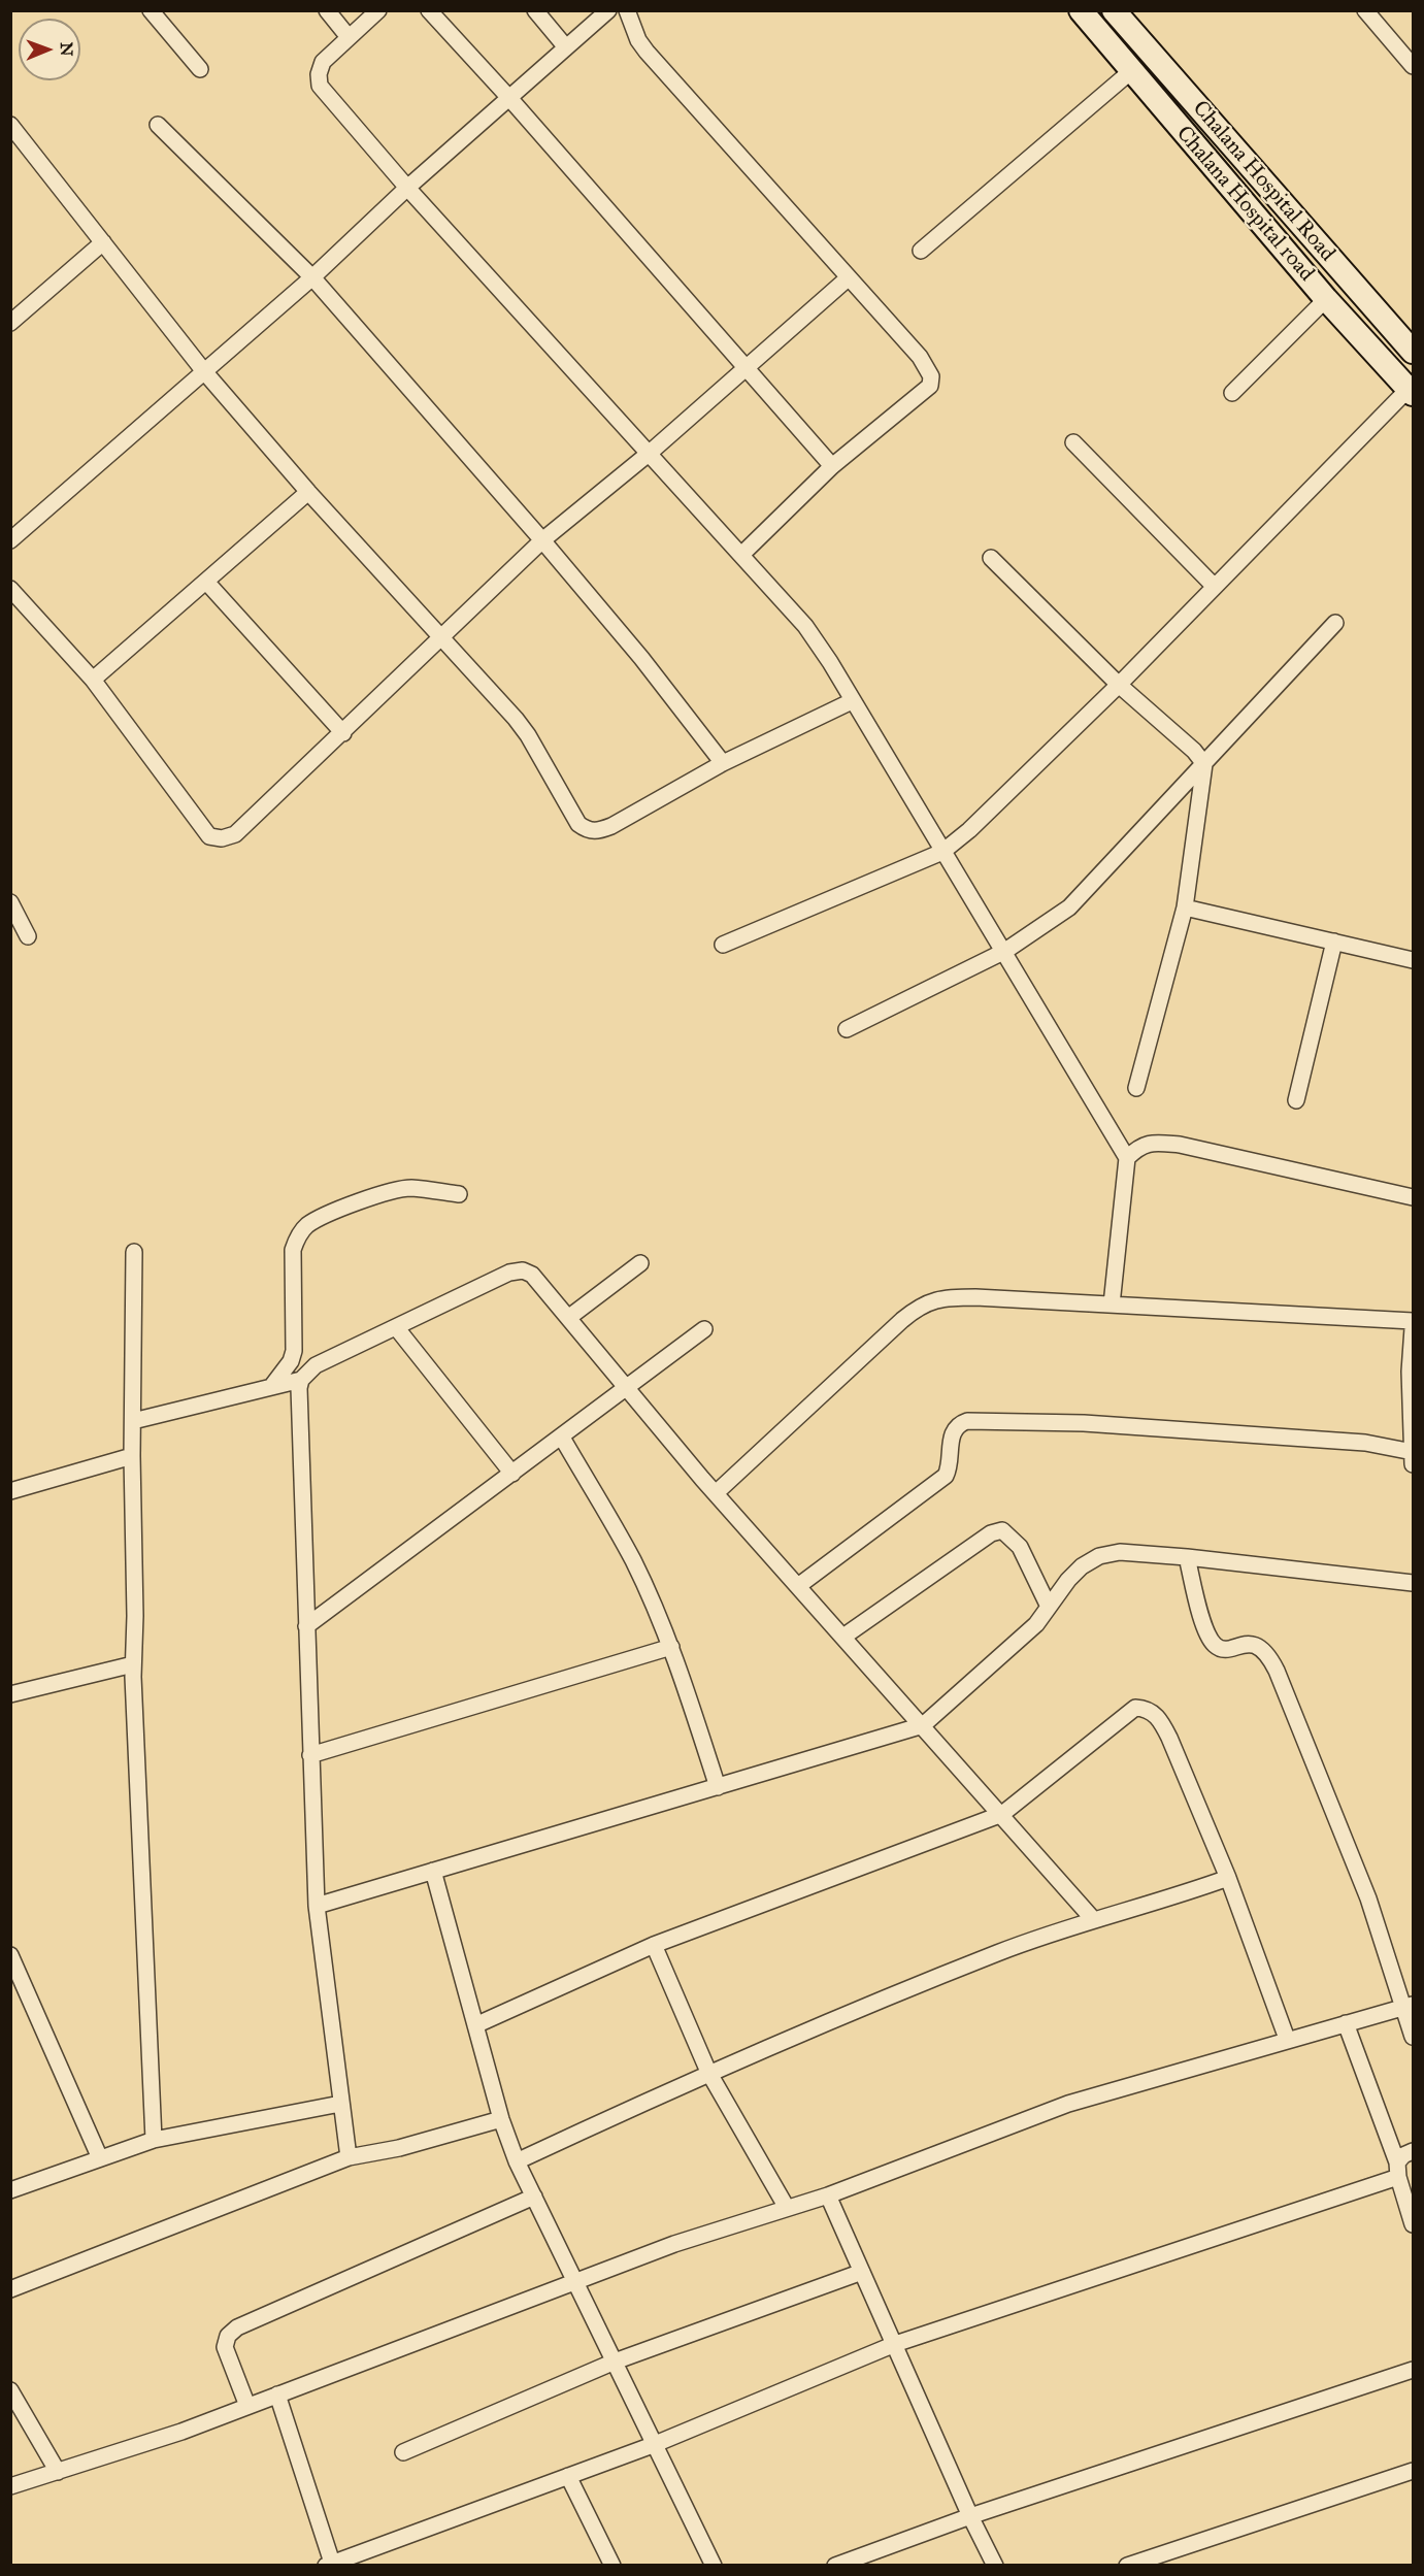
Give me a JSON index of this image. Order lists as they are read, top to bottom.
{
  "streets": {
    "street": ["Chalana Hospital Road", "Chalana Hospital road"]
  },
  "north": "right"
}
